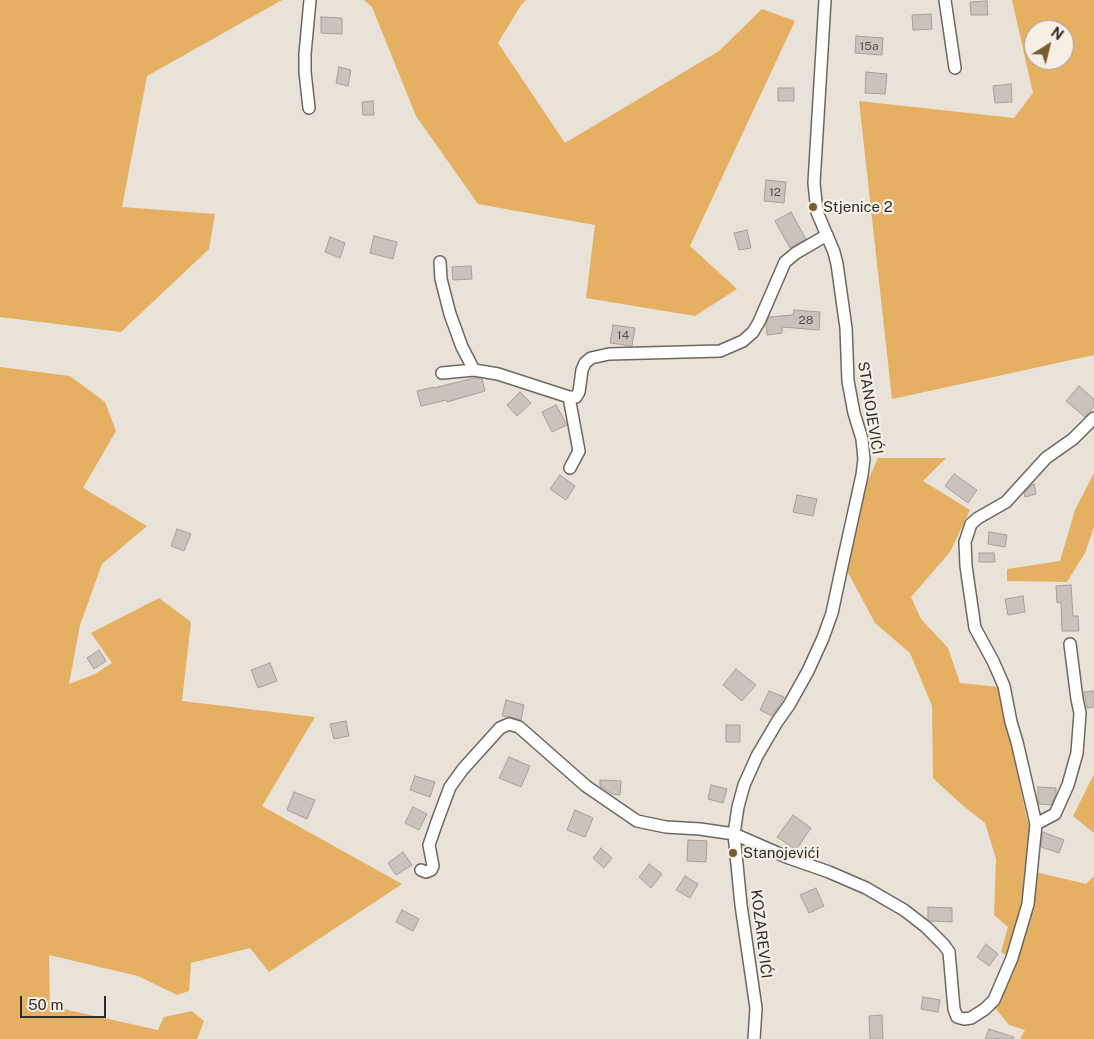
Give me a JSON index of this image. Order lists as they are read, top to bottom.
{
  "streets": {
    "street": ["STANOJEVIĆI", "KOZAREVIĆI"]
  },
  "crossings": [
    ["STANOJEVIĆI", "KOZAREVIĆI"]
  ],
  "places": ["Stjenice 2", "Stanojevići"],
  "house_numbers": [
    "15a",
    "12",
    "28",
    "14"
  ],
  "scale_bar": "50 m",
  "north": "top right"
}
